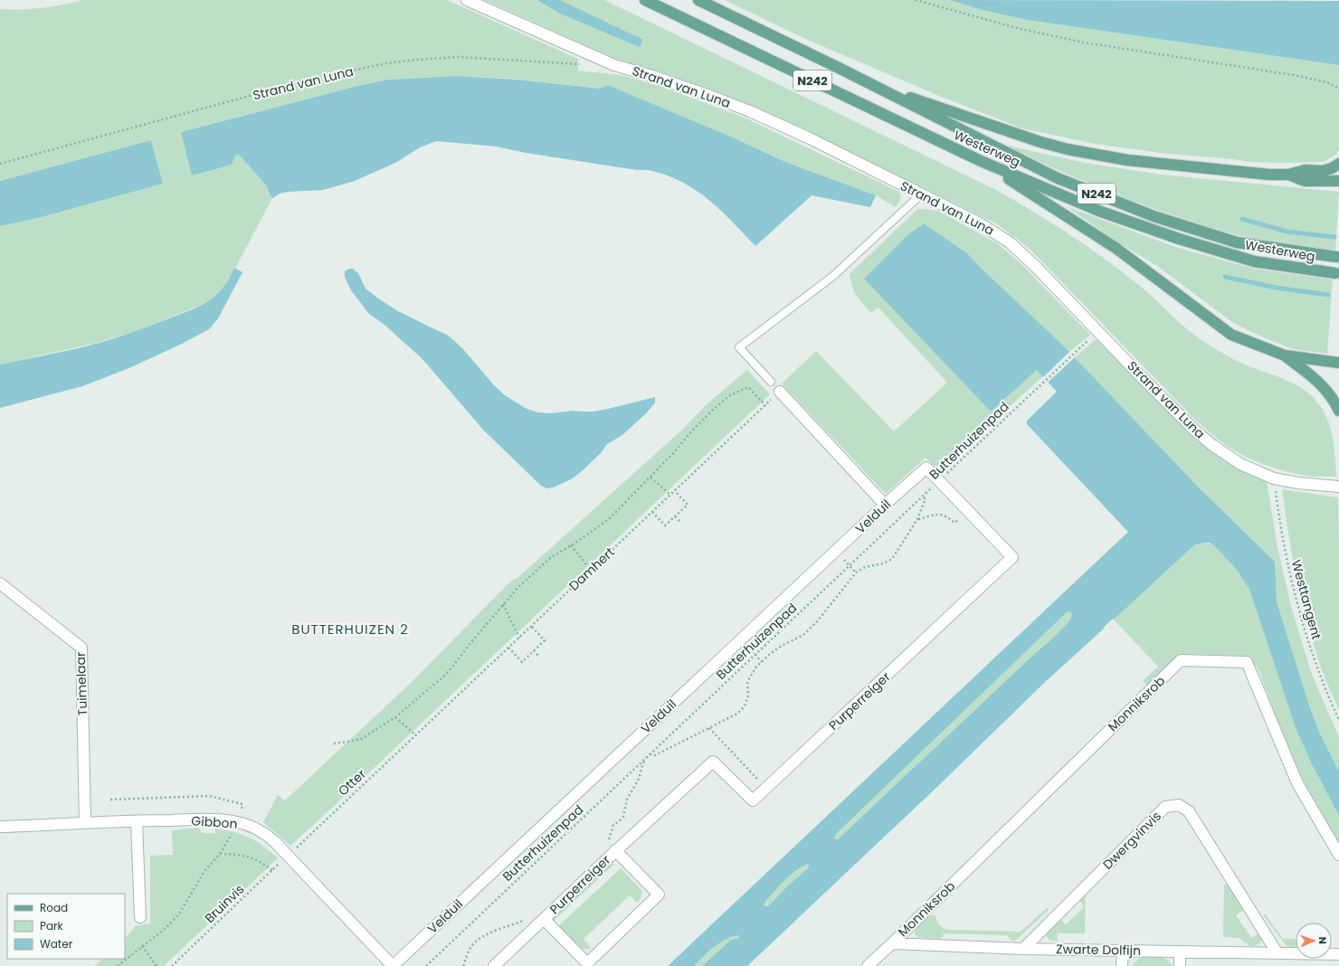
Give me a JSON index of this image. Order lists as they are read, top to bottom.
{
  "streets": {
    "main road": ["N242", "Westerweg"],
    "street": [
      "Strand van Luna",
      "Velduil",
      "Tuimelaar",
      "Purperreiger",
      "Monniksrob",
      "Gibbon",
      "Dwergvinvis",
      "Zwarte Dolfijn"
    ],
    "path": [
      "Butterhuizenpad",
      "Damhert",
      "Westtangent",
      "Otter",
      "Bruinvis"
    ]
  },
  "crossings": [
    ["N242", "Westerweg"],
    ["Strand van Luna", "Butterhuizenpad"],
    ["Strand van Luna", "Westtangent"],
    ["Butterhuizenpad", "Purperreiger"],
    ["Velduil", "Purperreiger"],
    ["Velduil", "Gibbon"],
    ["Damhert", "Otter"],
    ["Tuimelaar", "Gibbon"],
    ["Monniksrob", "Zwarte Dolfijn"],
    ["Otter", "Gibbon"],
    ["Otter", "Bruinvis"],
    ["Gibbon", "Bruinvis"],
    ["Dwergvinvis", "Zwarte Dolfijn"]
  ],
  "districts": ["BUTTERHUIZEN 2"],
  "legend": ["Road", "Park", "Water"],
  "north": "right"
}
